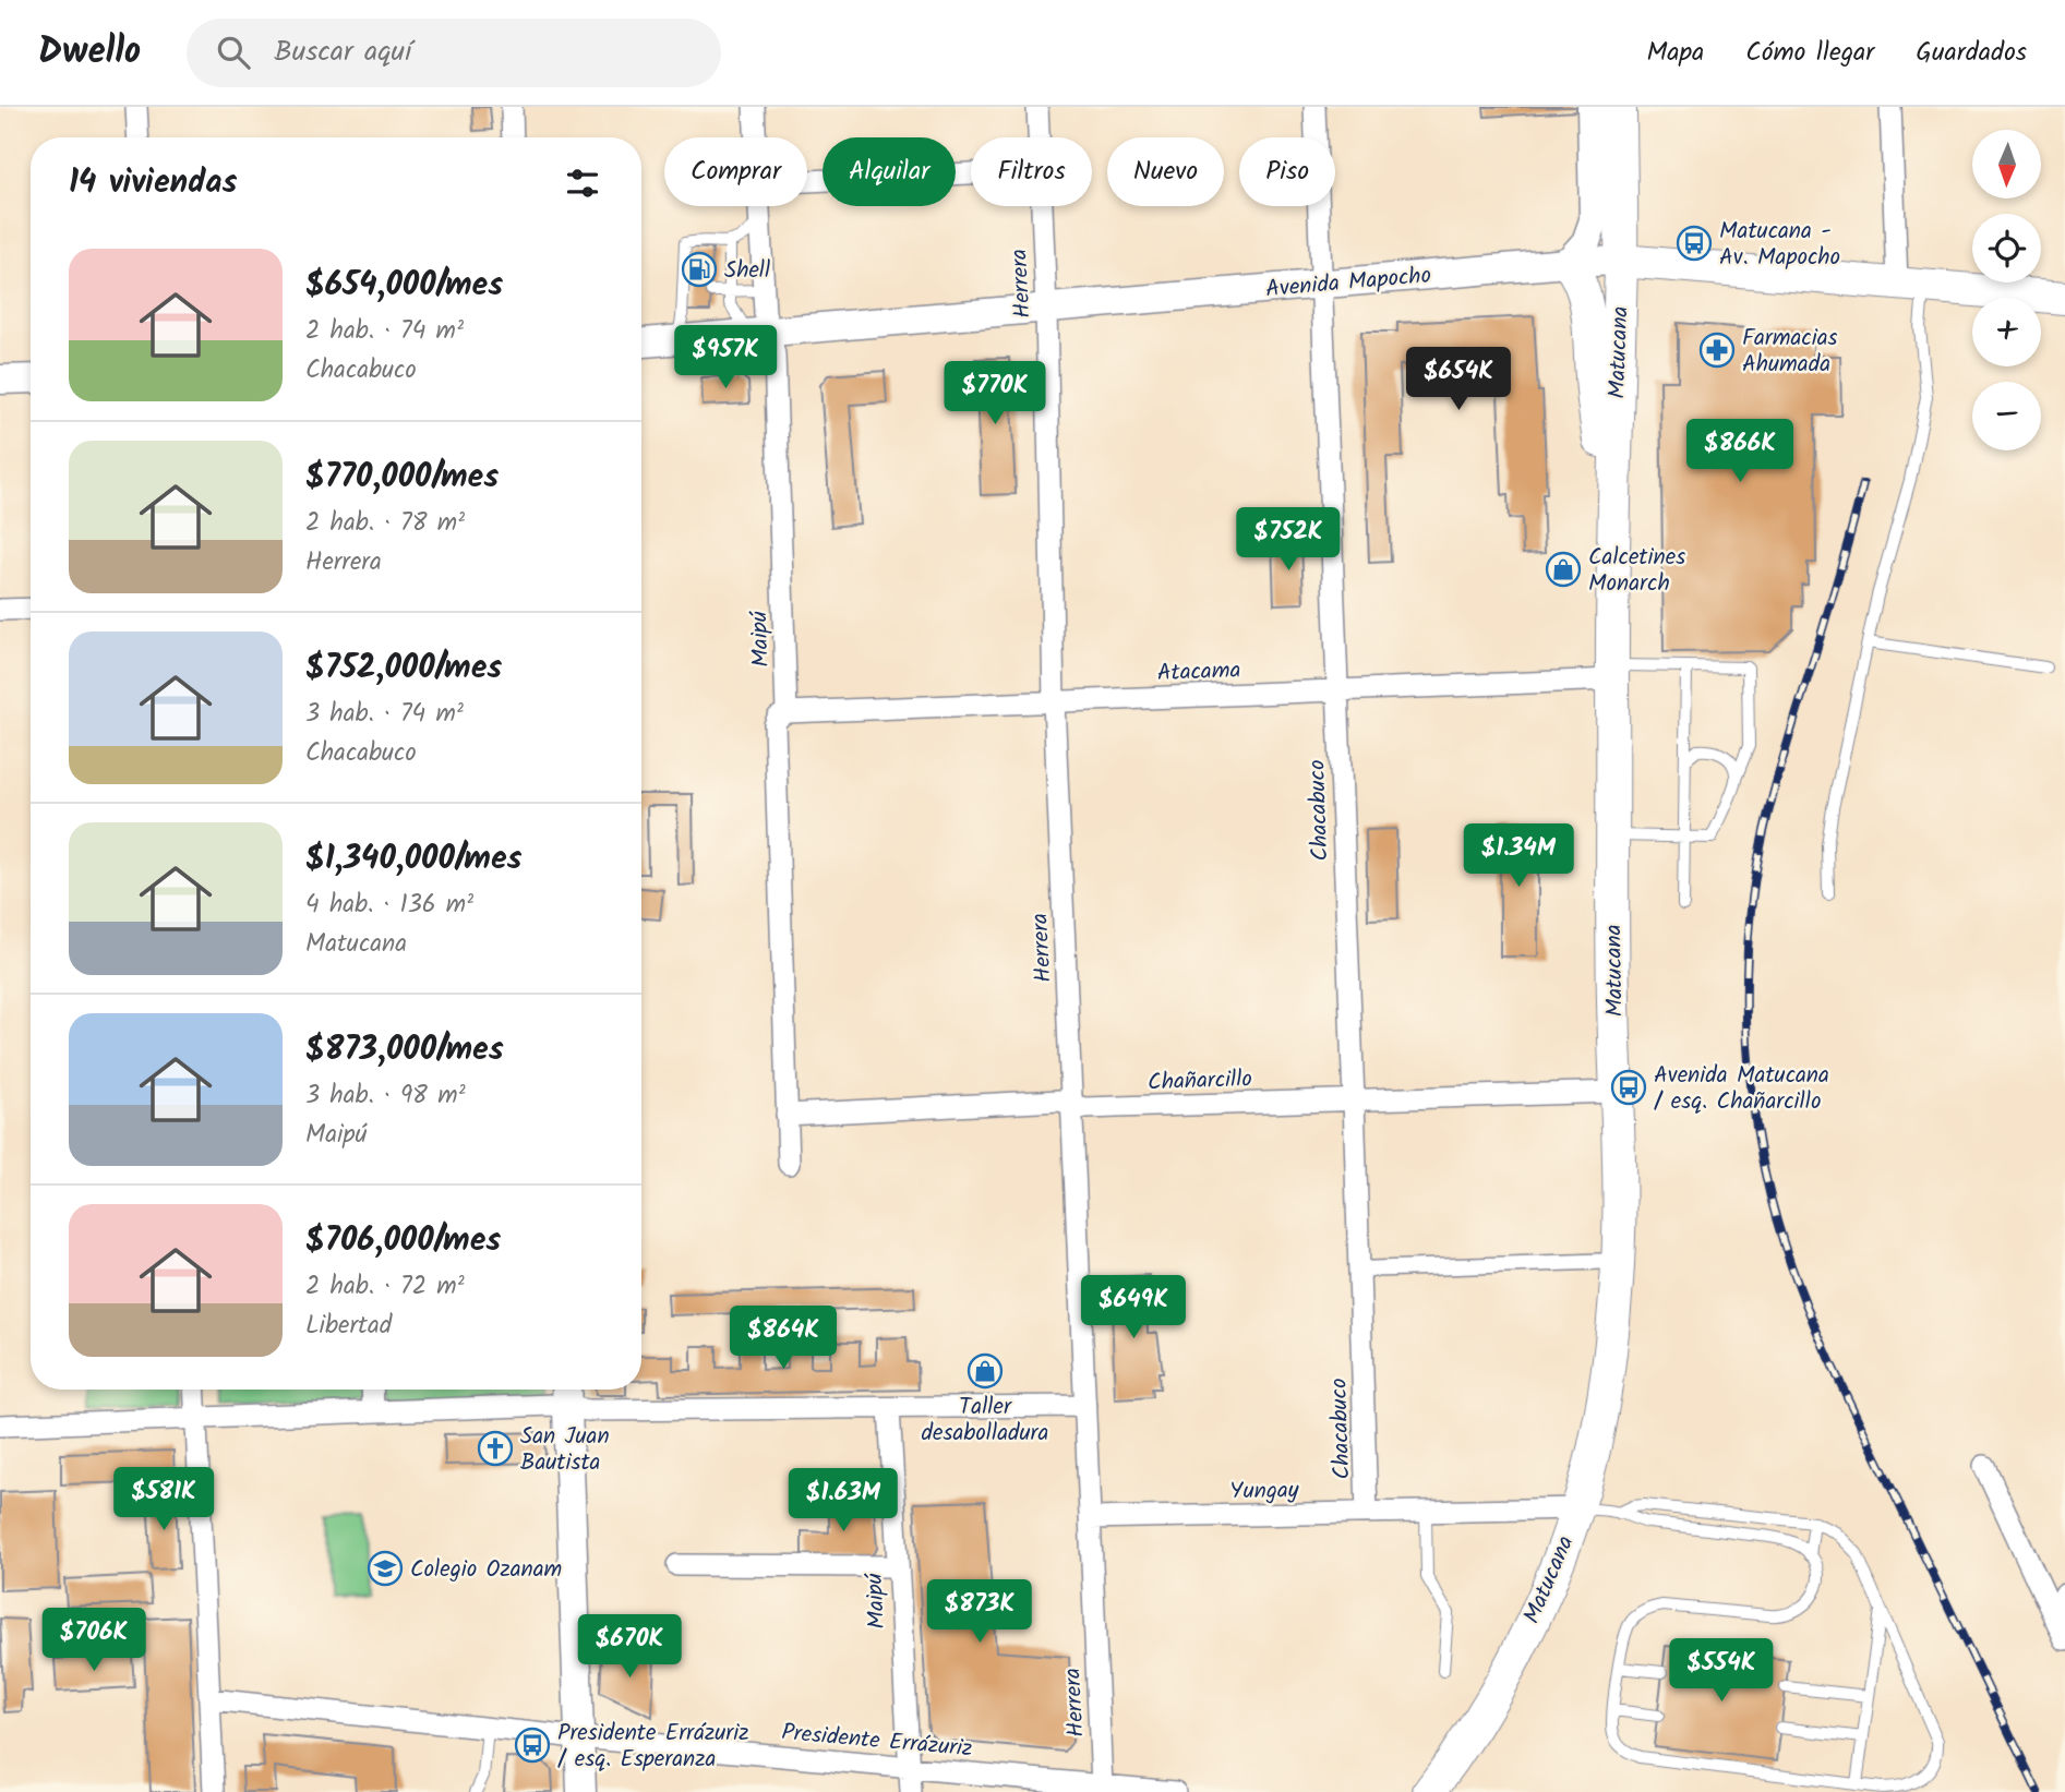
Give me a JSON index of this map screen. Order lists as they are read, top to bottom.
{
  "streets": {
    "main road": ["Avenida Mapocho", "Matucana"],
    "street": [
      "Herrera",
      "Maipú",
      "Atacama",
      "Chacabuco",
      "Chañarcillo",
      "Yungay",
      "Presidente Errázuriz"
    ]
  },
  "crossings": [
    ["Avenida Mapocho", "Herrera"],
    ["Avenida Mapocho", "Matucana"],
    ["Avenida Mapocho", "Maipú"],
    ["Avenida Mapocho", "Chacabuco"],
    ["Herrera", "Atacama"],
    ["Herrera", "Chañarcillo"],
    ["Herrera", "Yungay"],
    ["Herrera", "Presidente Errázuriz"],
    ["Matucana", "Atacama"],
    ["Matucana", "Chañarcillo"],
    ["Matucana", "Yungay"],
    ["Maipú", "Atacama"],
    ["Maipú", "Chañarcillo"],
    ["Maipú", "Presidente Errázuriz"],
    ["Atacama", "Chacabuco"],
    ["Chacabuco", "Chañarcillo"],
    ["Chacabuco", "Yungay"]
  ],
  "places": {
    "bus stop": ["Matucana - Av. Mapocho", "Avenida Matucana / esq. Chañarcillo", "Presidente Errázuriz / esq. Esperanza"],
    "fuel station": ["Shell"],
    "pharmacy": ["Farmacias Ahumada"],
    "shop": ["Calcetines Monarch", "Taller desabolladura"],
    "church": ["San Juan Bautista"],
    "school or university": ["Colegio Ozanam"]
  },
  "north": "bottom",
  "page": {
    "header": "Dwello",
    "search": "Buscar aquí",
    "nav": ["Mapa", "Cómo llegar", "Guardados"],
    "map_buttons": ["+", "−"],
    "chip": [
      "Comprar",
      "Alquilar",
      "Filtros",
      "Nuevo",
      "Piso"
    ],
    "heading": "14 viviendas",
    "list": [
      {
        "name": "$654,000/mes",
        "note": "2 hab. · 74 m² · Chacabuco"
      },
      {
        "name": "$770,000/mes",
        "note": "2 hab. · 78 m² · Herrera"
      },
      {
        "name": "$752,000/mes",
        "note": "3 hab. · 74 m² · Chacabuco"
      },
      {
        "name": "$1,340,000/mes",
        "note": "4 hab. · 136 m² · Matucana"
      },
      {
        "name": "$873,000/mes",
        "note": "3 hab. · 98 m² · Maipú"
      },
      {
        "name": "$706,000/mes",
        "note": "2 hab. · 72 m² · Libertad"
      }
    ],
    "price": [
      "$957K",
      "$654K",
      "$770K",
      "$866K",
      "$752K",
      "$1.34M",
      "$649K",
      "$864K",
      "$581K",
      "$1.63M",
      "$873K",
      "$706K",
      "$670K",
      "$554K"
    ]
  }
}
